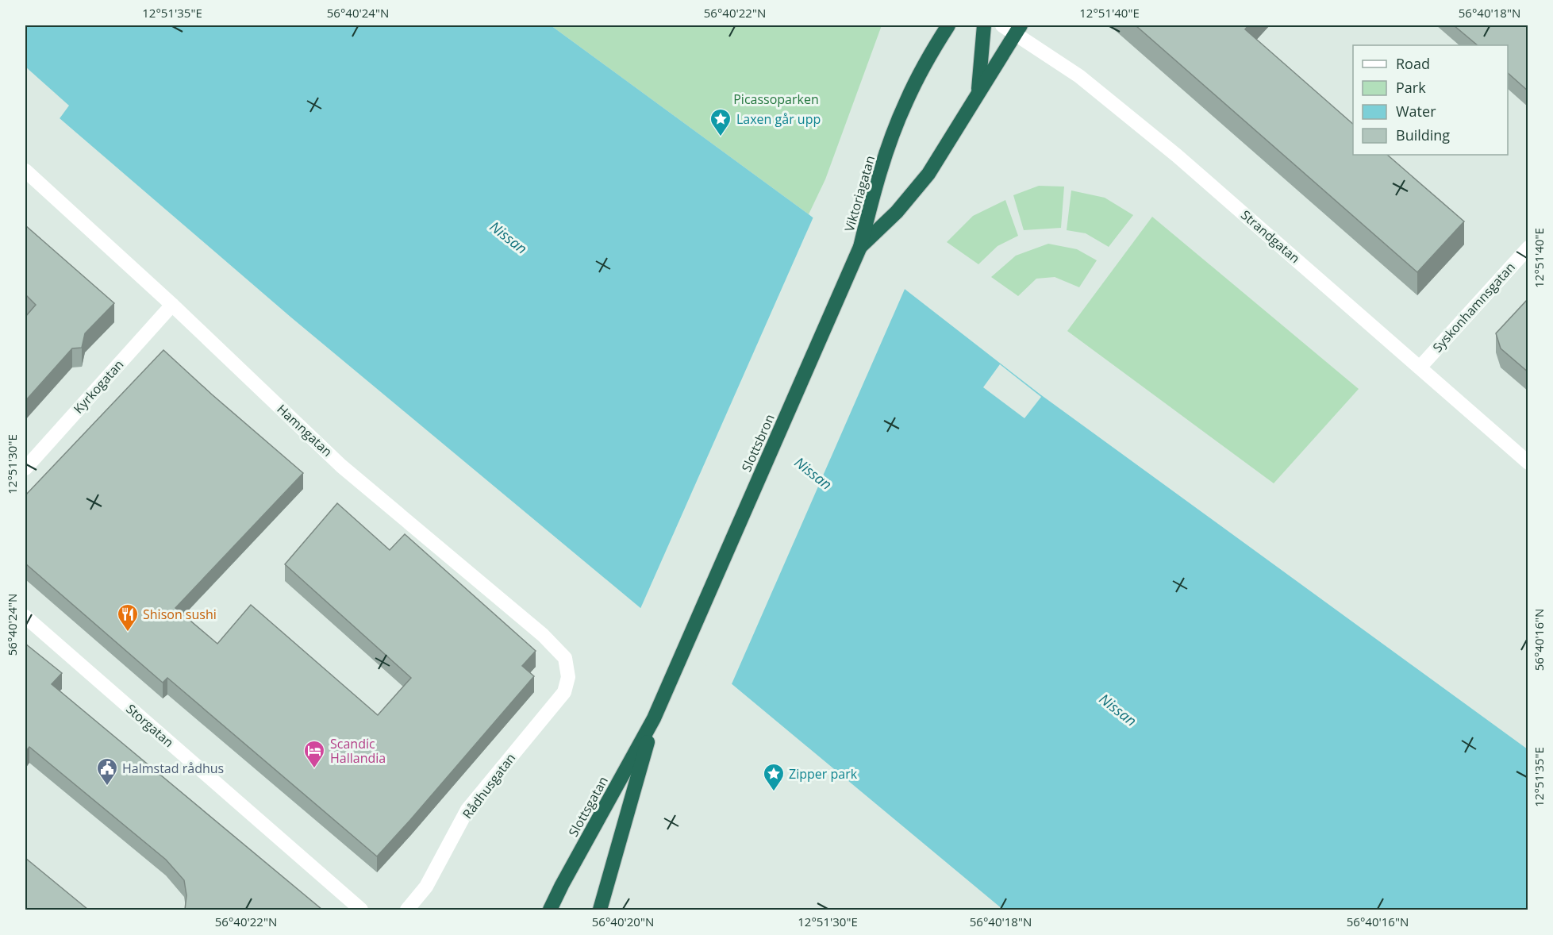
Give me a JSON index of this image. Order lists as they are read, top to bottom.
{
  "streets": {
    "highway": ["Viktoriagatan", "Slottsbron", "Slottsgatan"],
    "street": [
      "Strandgatan",
      "Syskonhamnsgatan",
      "Kyrkogatan",
      "Hamngatan",
      "Storgatan",
      "Rådhusgatan"
    ]
  },
  "crossings": [
    ["Viktoriagatan", "Strandgatan"],
    ["Viktoriagatan", "Slottsbron"],
    ["Strandgatan", "Syskonhamnsgatan"],
    ["Kyrkogatan", "Hamngatan"],
    ["Hamngatan", "Rådhusgatan"],
    ["Slottsbron", "Slottsgatan"]
  ],
  "water": ["Nissan"],
  "parks": ["Picassoparken"],
  "places": {
    "place": ["Laxen går upp", "Zipper park"],
    "restaurant": ["Shison sushi"],
    "hotel": ["Scandic Hallandia"],
    "public building": ["Halmstad rådhus"]
  },
  "legend": [
    "Road",
    "Park",
    "Water",
    "Building"
  ],
  "coordinates": [
    "12°51'35\"E",
    "56°40'24\"N",
    "56°40'22\"N",
    "12°51'40\"E",
    "56°40'18\"N",
    "12°51'30\"E",
    "56°40'16\"N",
    "56°40'20\"N"
  ]
}
